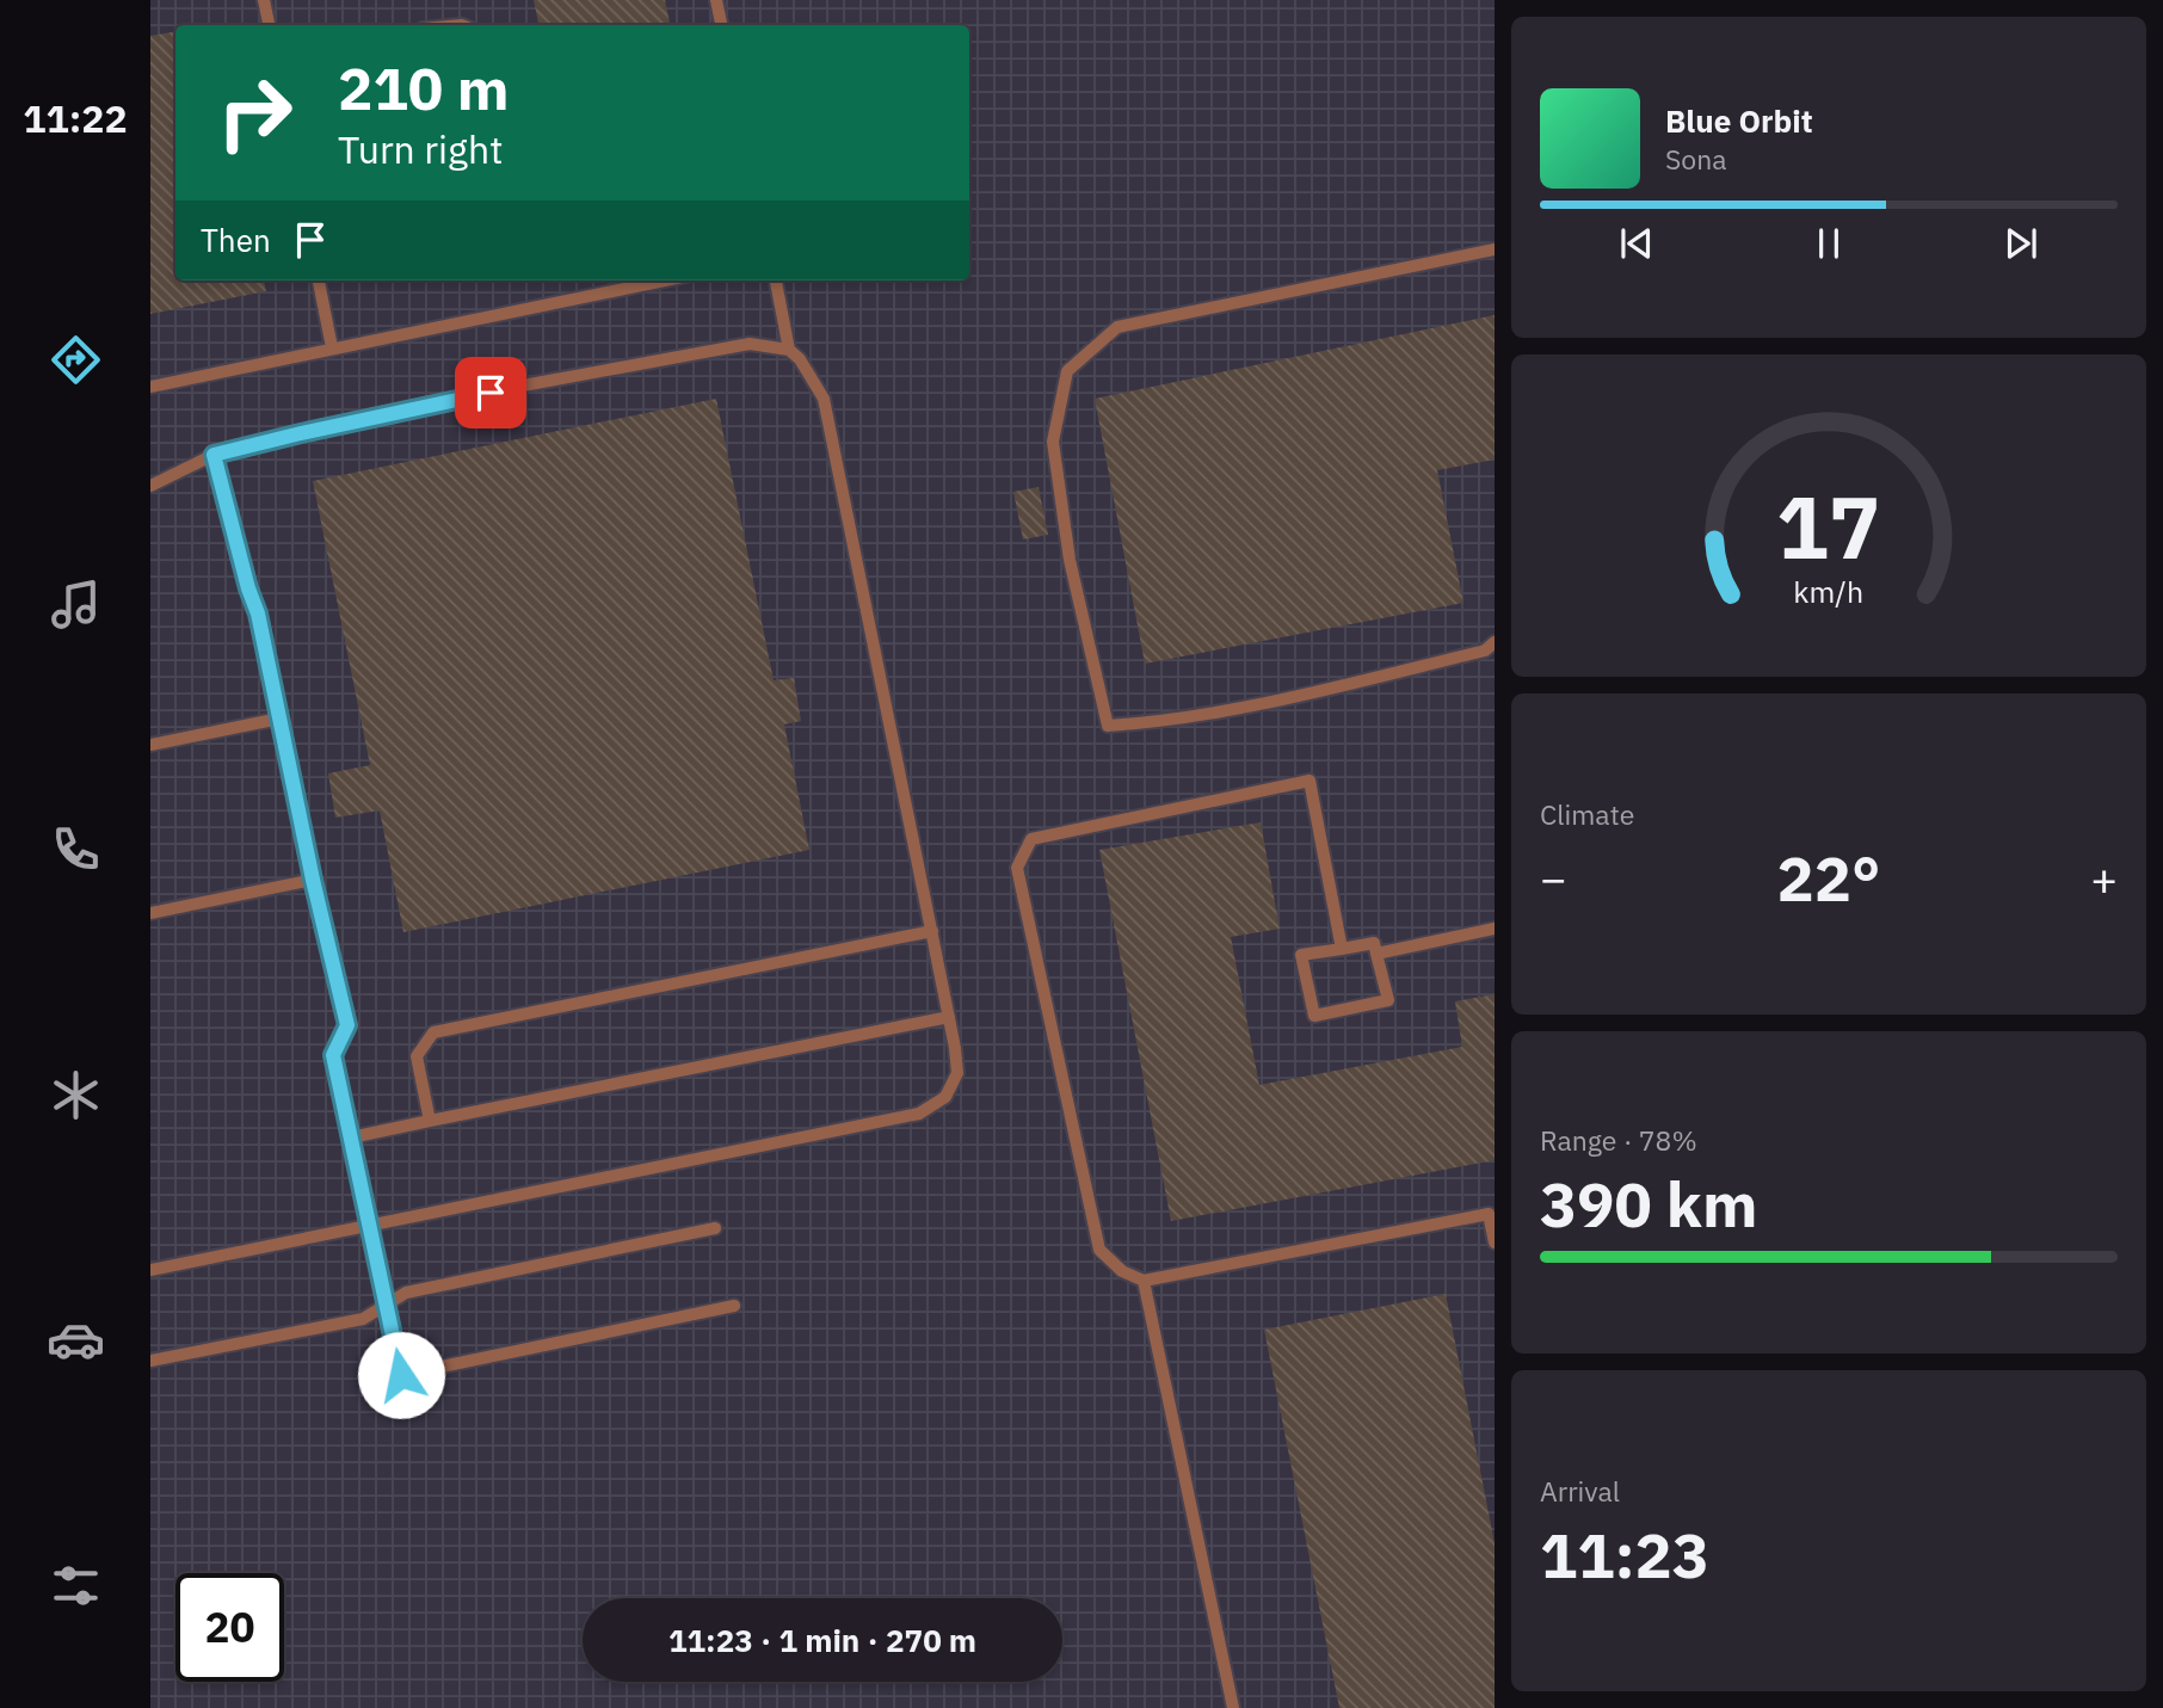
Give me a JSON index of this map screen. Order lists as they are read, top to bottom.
{
  "page": {
    "tabs": "11:22",
    "turn": ["210 m", "Turn right"],
    "song": ["Blue Orbit", "Sona"],
    "then": "Then",
    "tile": [
      "Climate",
      ["Range · 78%", "390 km"],
      ["Arrival", "11:23"]
    ],
    "heat": ["−", "22°", "+"],
    "limit": "20",
    "trip": "11:23 · 1 min · 270 m",
    "gauge": ["17", "km/h"]
  }
}
